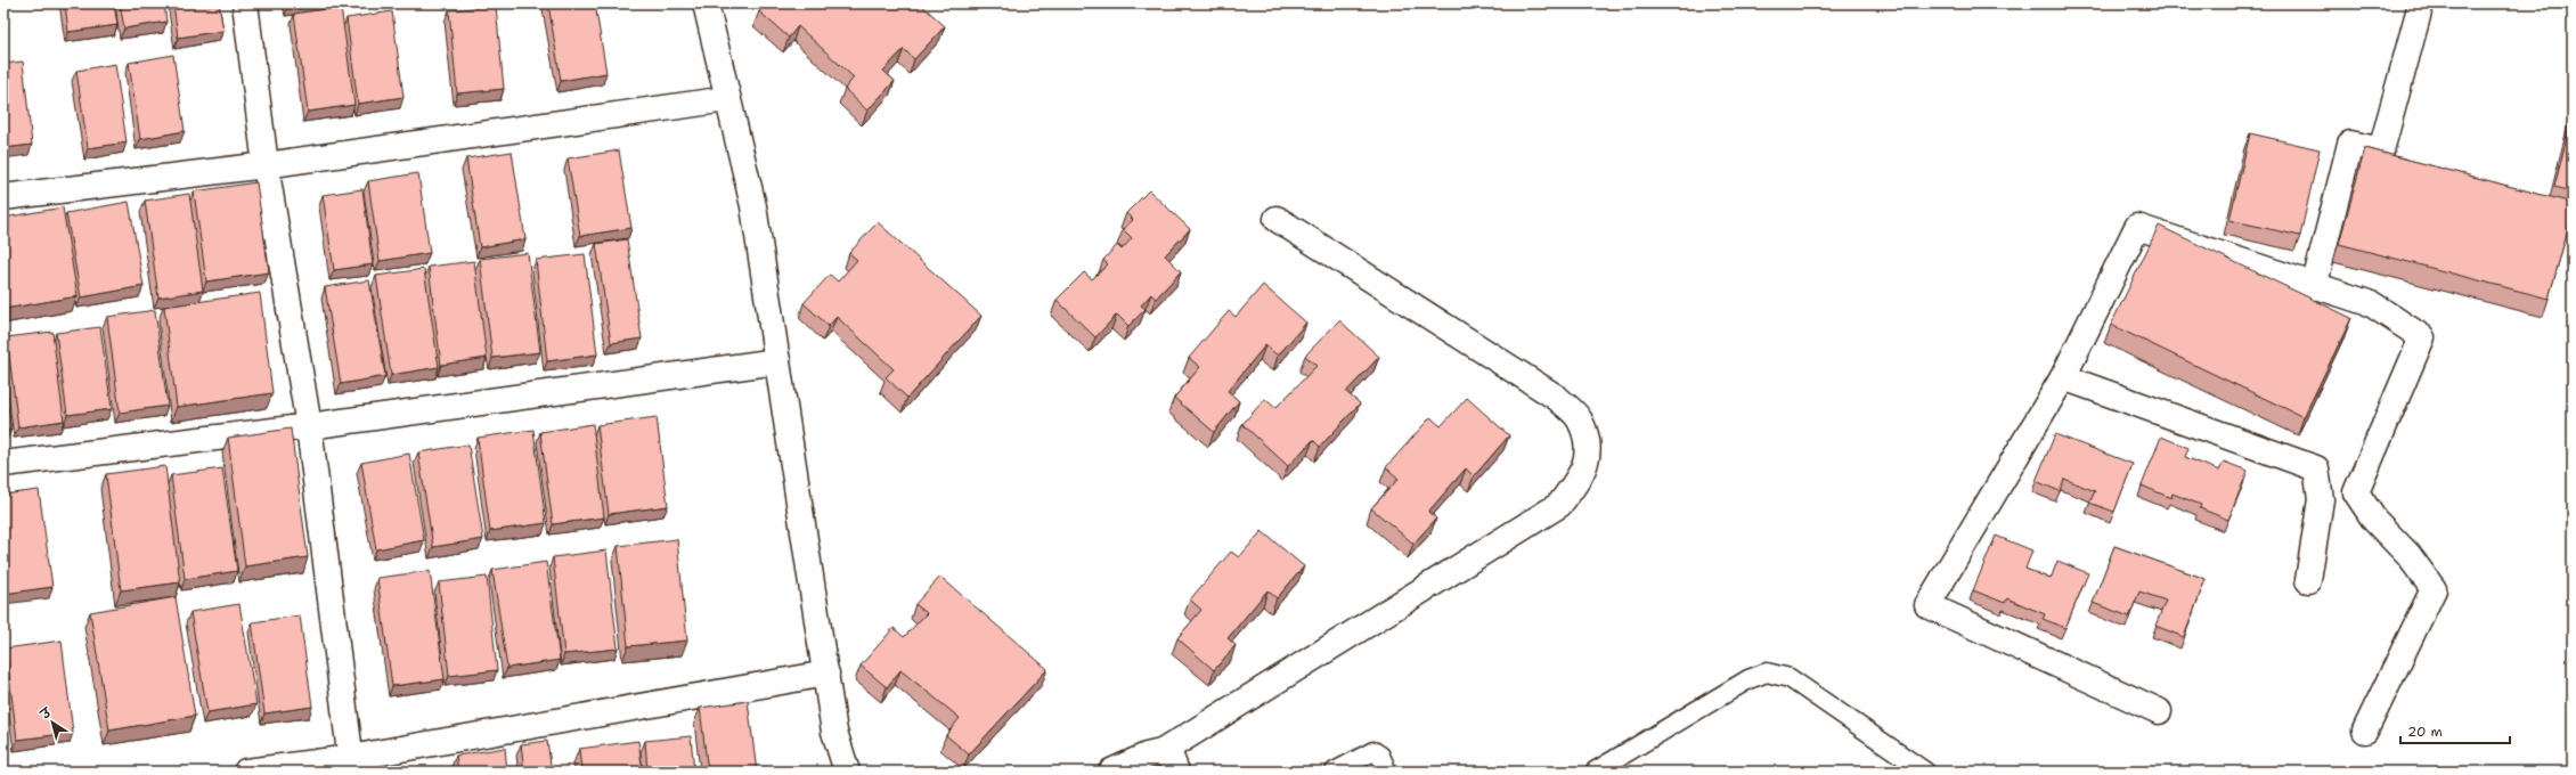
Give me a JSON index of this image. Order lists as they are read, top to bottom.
{
  "scale_bar": "20 m",
  "north": "top left"
}
